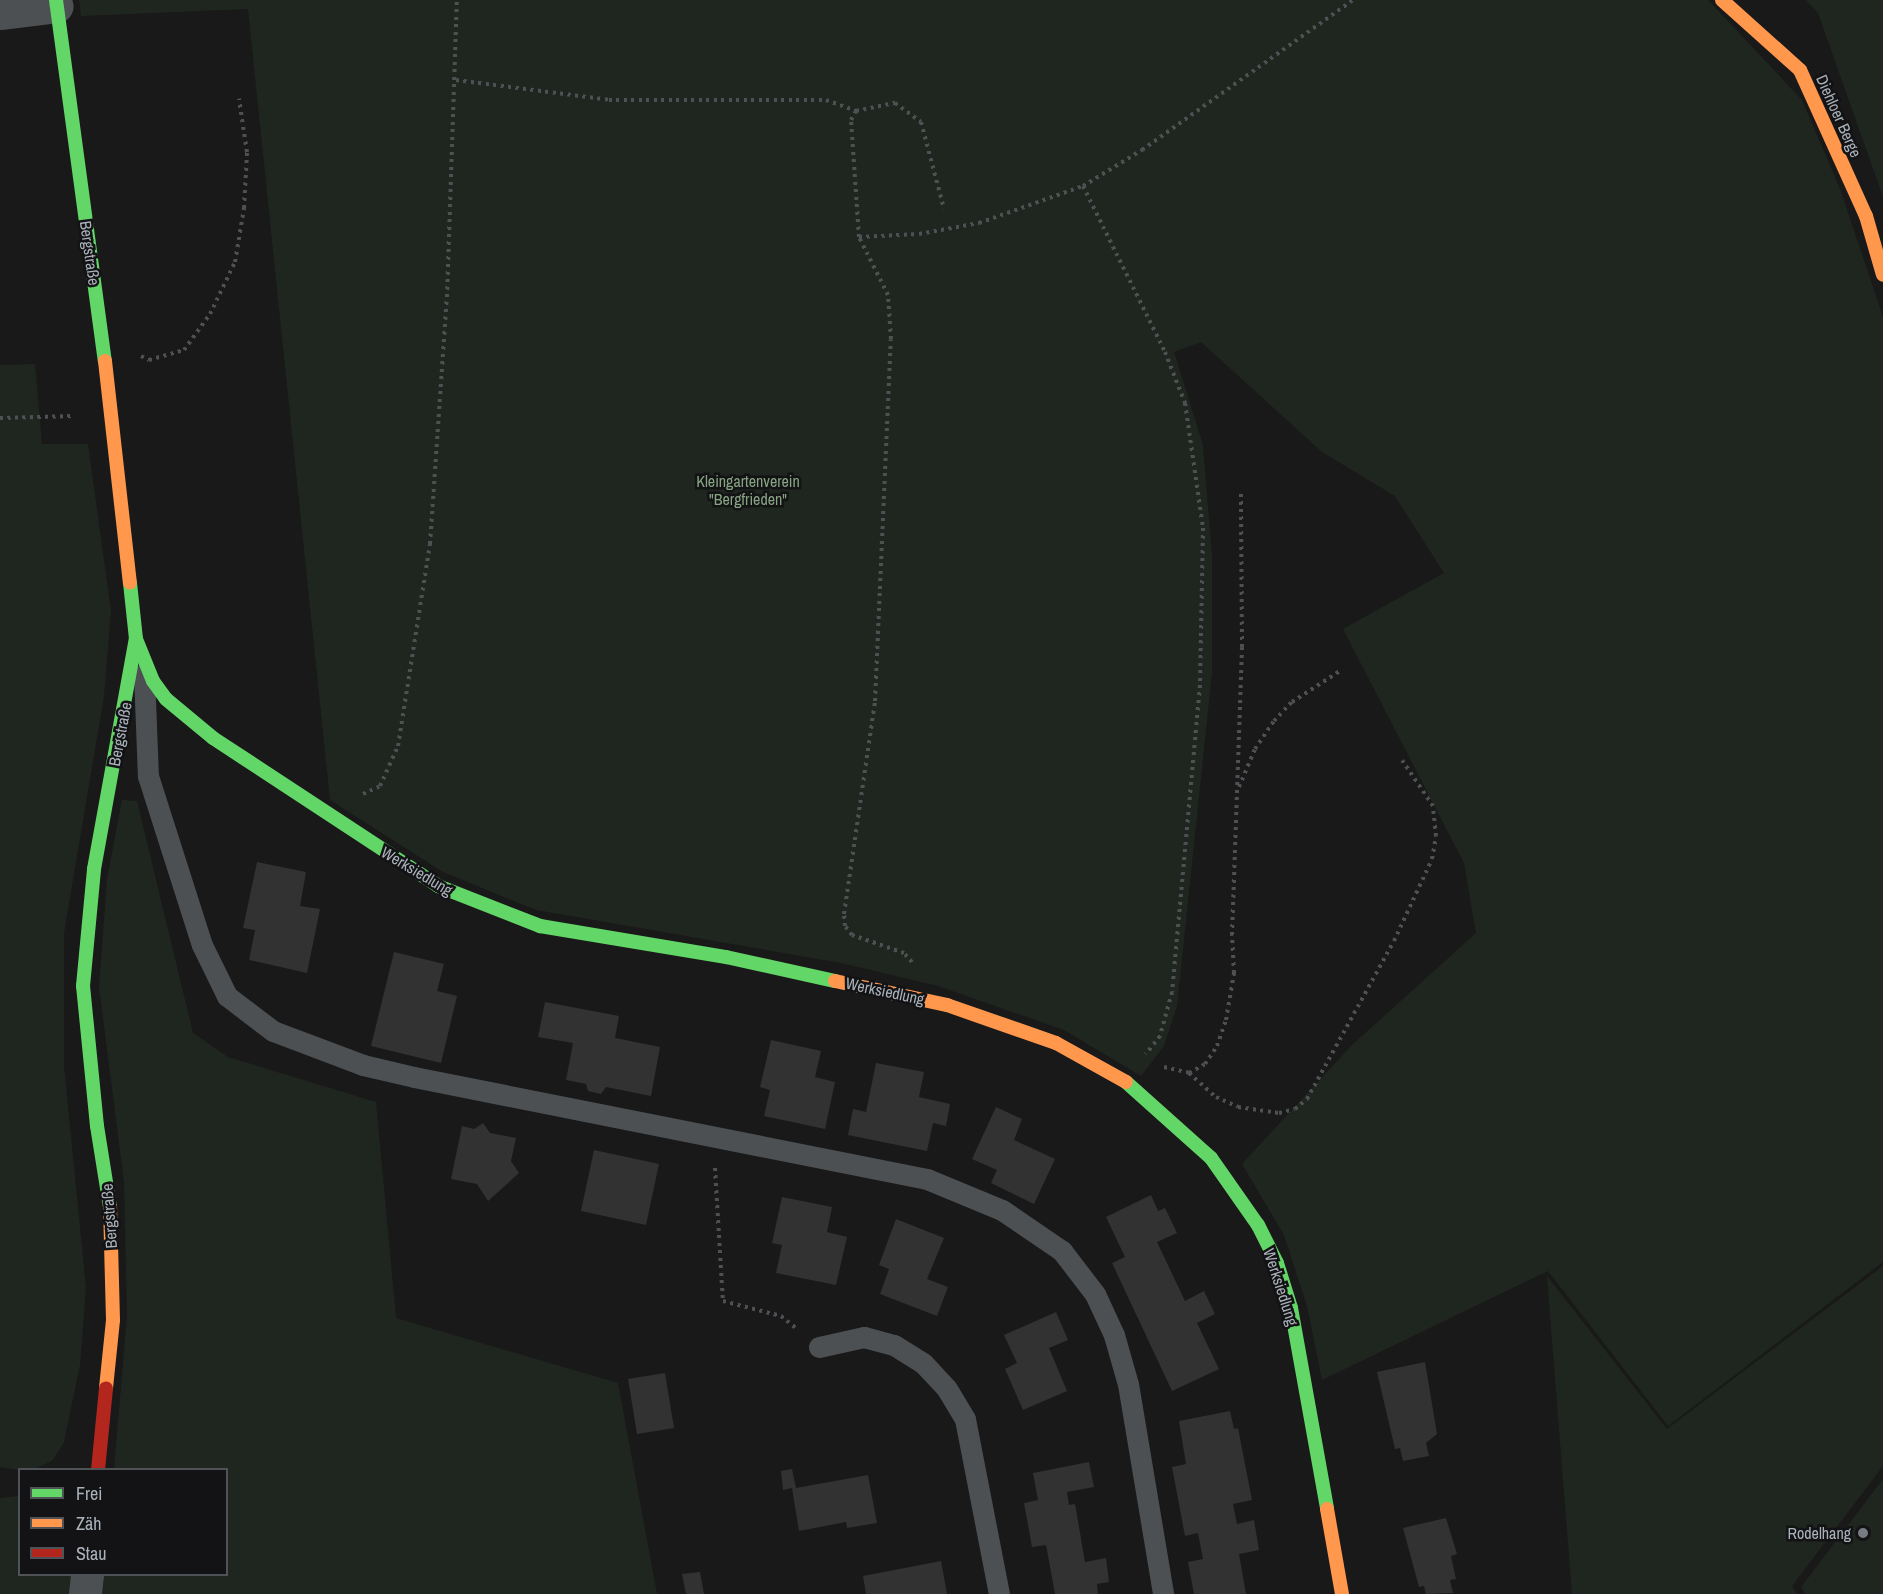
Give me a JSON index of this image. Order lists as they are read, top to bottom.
{
  "streets": {
    "street": ["Diehloer Berge", "Bergstraße", "Werksiedlung"]
  },
  "crossings": [
    ["Bergstraße", "Werksiedlung"]
  ],
  "parks": ["Kleingartenverein \"Bergfrieden\""],
  "places": ["Rodelhang"],
  "legend": ["Frei", "Zäh", "Stau"]
}
